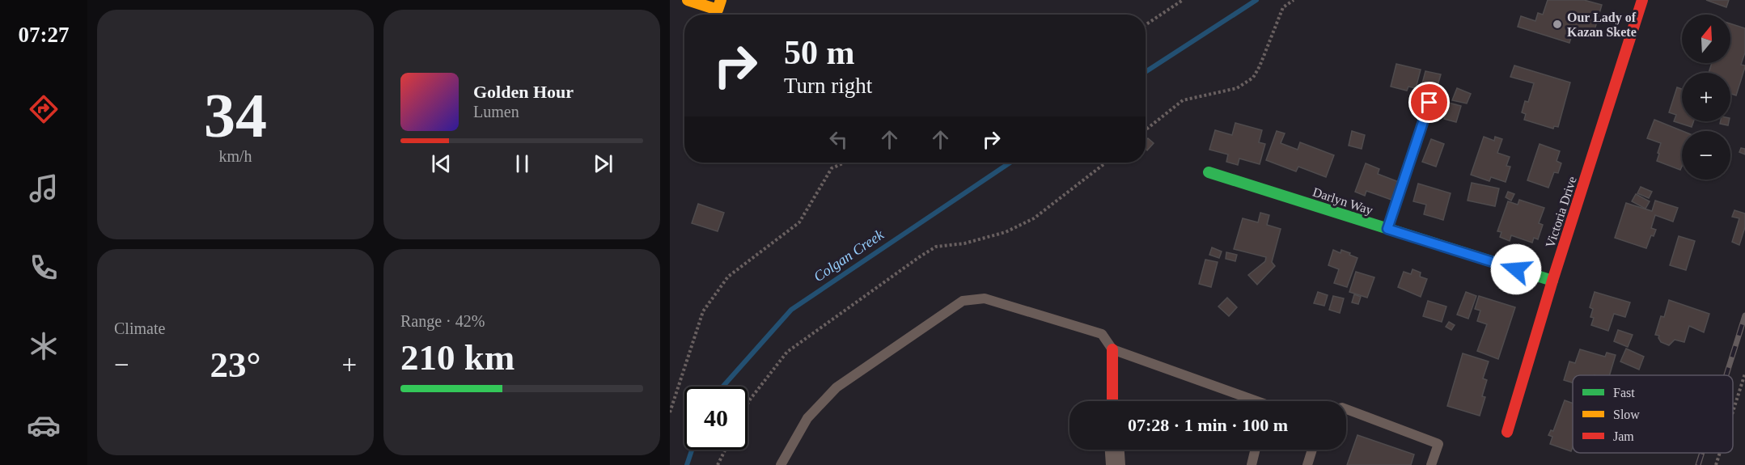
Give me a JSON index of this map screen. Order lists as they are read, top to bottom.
{
  "streets": {
    "street": ["Darlyn Way", "Victoria Drive"]
  },
  "crossings": [
    ["Darlyn Way", "Victoria Drive"]
  ],
  "water": ["Colgan Creek"],
  "places": ["Our Lady of Kazan Skete"],
  "legend": ["Fast", "Slow", "Jam"],
  "north": "top",
  "page": {
    "tabs": "07:27",
    "tile": [
      ["34", "km/h"],
      "Climate",
      ["Range · 42%", "210 km"]
    ],
    "map_buttons": ["+", "−"],
    "turn": ["50 m", "Turn right"],
    "song": ["Golden Hour", "Lumen"],
    "heat": ["−", "23°", "+"],
    "limit": "40",
    "trip": "07:28 · 1 min · 100 m"
  }
}
